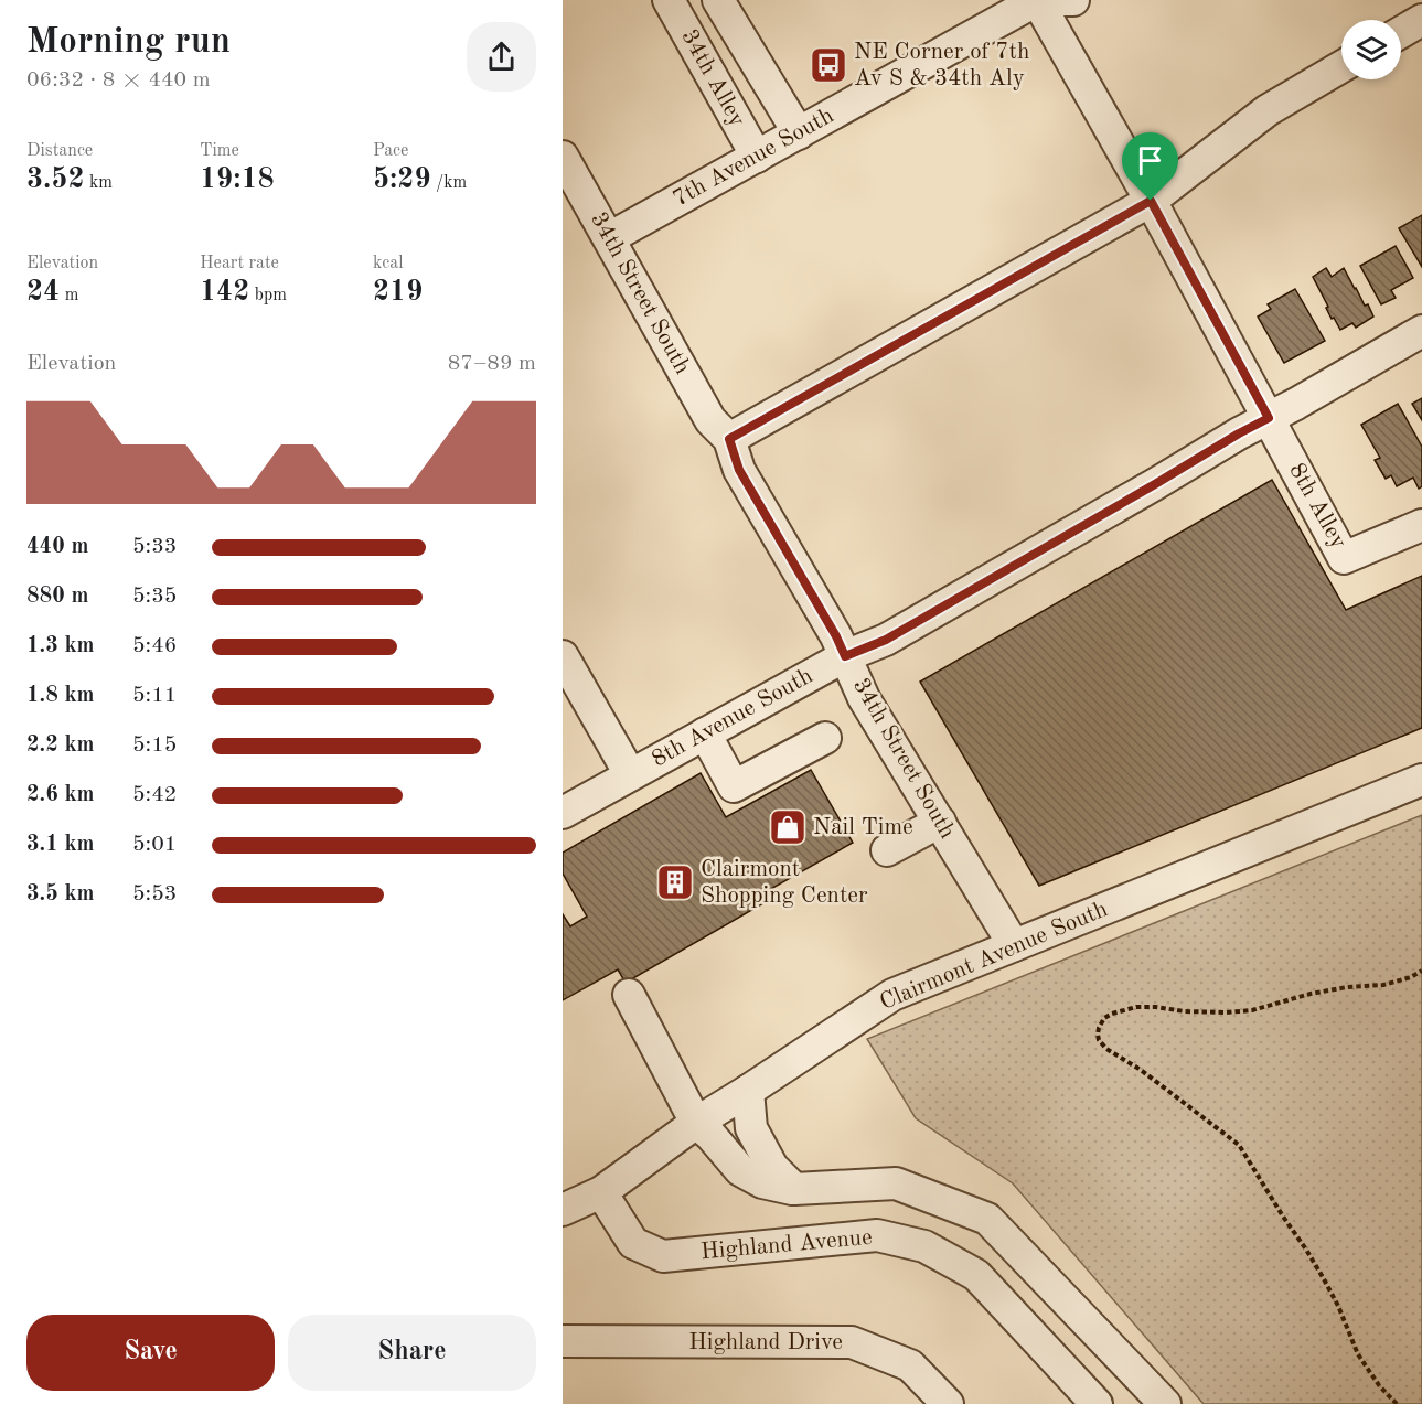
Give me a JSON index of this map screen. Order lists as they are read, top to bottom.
{
  "streets": {
    "street": [
      "34th Alley",
      "7th Avenue South",
      "34th Street South",
      "8th Alley",
      "8th Avenue South",
      "Clairmont Avenue South",
      "Highland Avenue",
      "Highland Drive"
    ]
  },
  "crossings": [
    ["34th Alley", "7th Avenue South"],
    ["7th Avenue South", "34th Street South"],
    ["34th Street South", "8th Avenue South"],
    ["34th Street South", "Clairmont Avenue South"],
    ["8th Alley", "8th Avenue South"],
    ["Clairmont Avenue South", "Highland Avenue"]
  ],
  "places": {
    "bus stop": ["NE Corner of 7th Av S & 34th Aly"],
    "shop": ["Nail Time"],
    "building": ["Clairmont Shopping Center"]
  },
  "page": {
    "heading": ["Morning run", "06:32 · 8 × 440 m"],
    "stats": [
      ["Distance", "3.52 km"],
      ["Time", "19:18"],
      ["Pace", "5:29 /km"],
      ["Elevation", "24 m"],
      ["Heart rate", "142 bpm"],
      ["kcal", "219"]
    ],
    "chart": ["Elevation", "87–89 m"],
    "list": [
      {
        "name": "440 m",
        "note": "5:33"
      },
      {
        "name": "880 m",
        "note": "5:35"
      },
      {
        "name": "1.3 km",
        "note": "5:46"
      },
      {
        "name": "1.8 km",
        "note": "5:11"
      },
      {
        "name": "2.2 km",
        "note": "5:15"
      },
      {
        "name": "2.6 km",
        "note": "5:42"
      },
      {
        "name": "3.1 km",
        "note": "5:01"
      },
      {
        "name": "3.5 km",
        "note": "5:53"
      }
    ],
    "buttons": ["Save", "Share"]
  }
}
